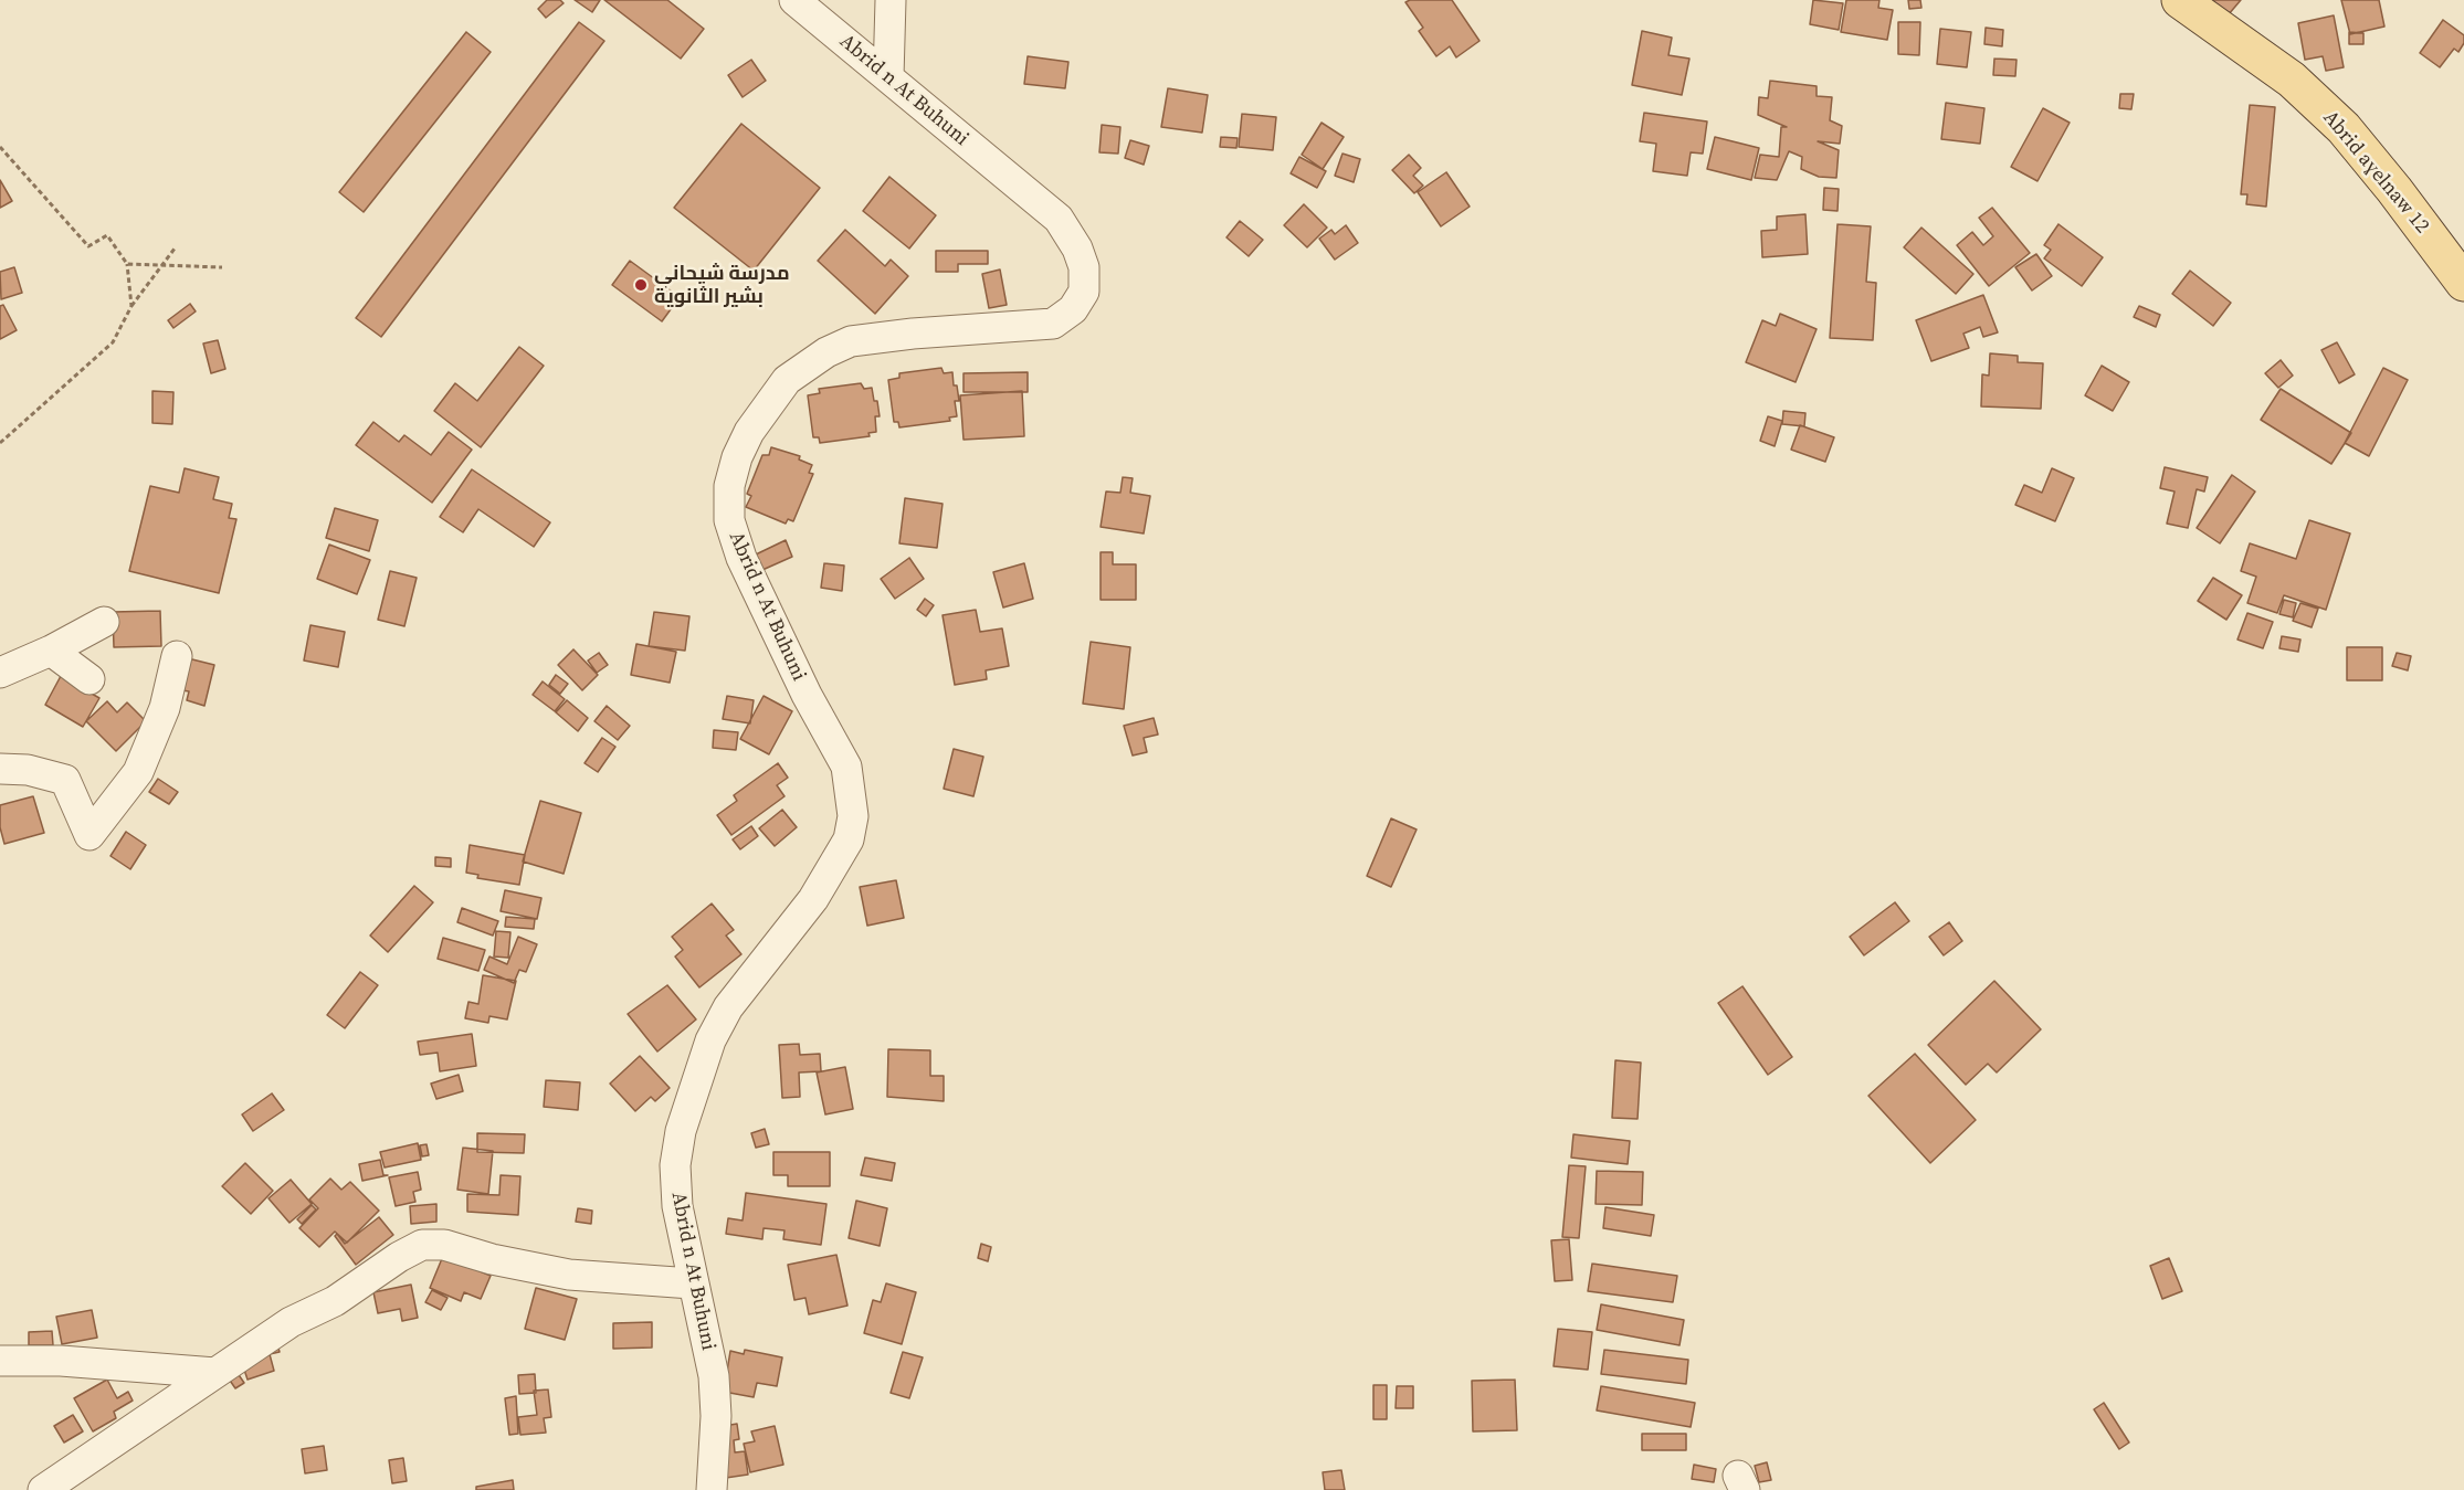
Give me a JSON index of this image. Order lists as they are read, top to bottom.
{
  "streets": {
    "main road": ["Abrid aɣelnaw 12"],
    "street": ["Abrid n At Buhuni"]
  },
  "places": ["مدرسة شيحاني بشير الثانوية"]
}
